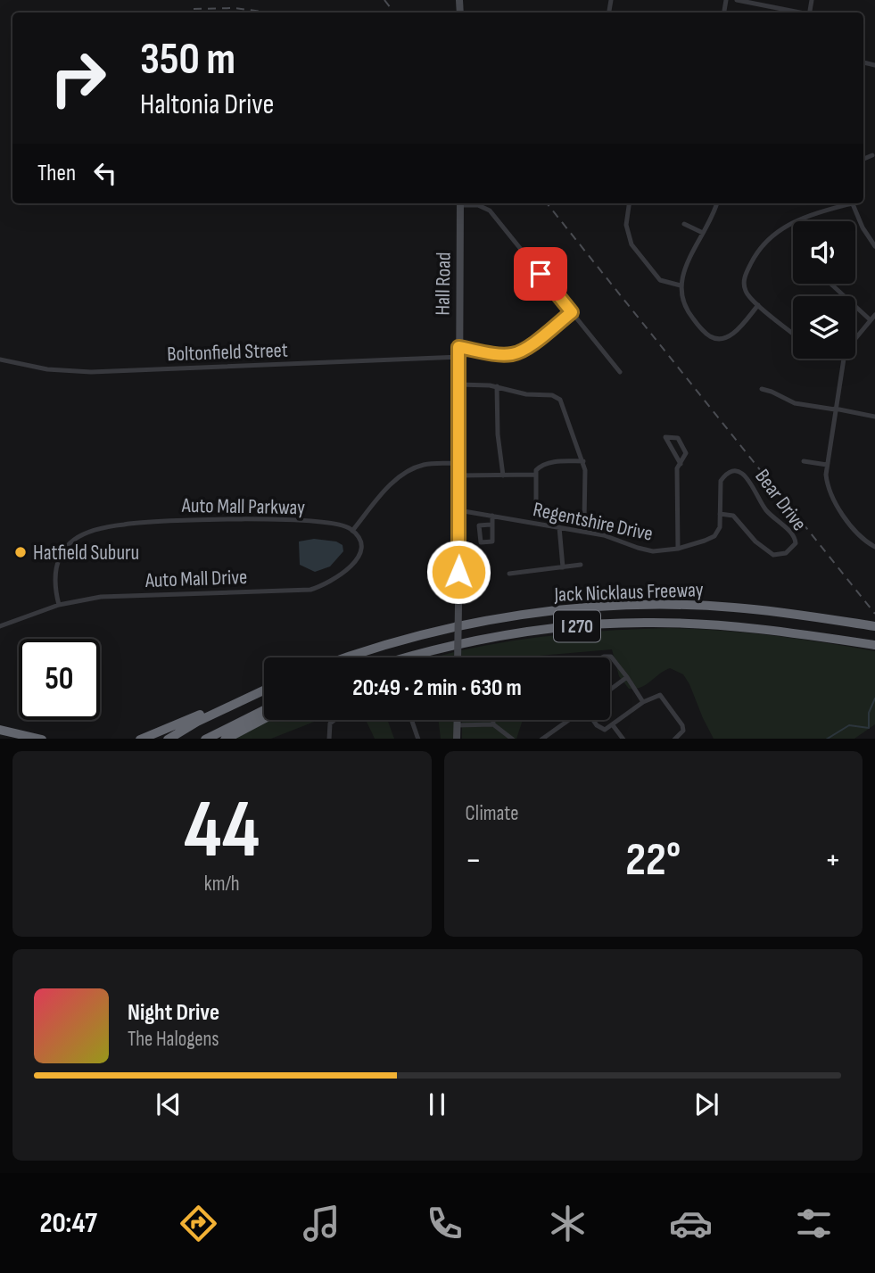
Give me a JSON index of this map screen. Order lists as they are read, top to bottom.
{
  "streets": {
    "highway": ["Jack Nicklaus Freeway", "I 270"],
    "main road": ["Hall Road"],
    "street": [
      "Boltonfield Street",
      "Bear Drive",
      "Auto Mall Parkway",
      "Regentshire Drive",
      "Auto Mall Drive"
    ]
  },
  "crossings": [
    ["Hall Road", "Boltonfield Street"],
    ["Hall Road", "Regentshire Drive"],
    ["Bear Drive", "Regentshire Drive"],
    ["Auto Mall Parkway", "Auto Mall Drive"]
  ],
  "places": ["Hatfield Suburu"],
  "page": {
    "turn": ["350 m", "Haltonia Drive"],
    "then": "Then",
    "limit": "50",
    "trip": "20:49 · 2 min · 630 m",
    "tile": [
      ["44", "km/h"],
      "Climate"
    ],
    "heat": ["−", "22°", "+"],
    "song": ["Night Drive", "The Halogens"],
    "tabs": "20:47"
  }
}
